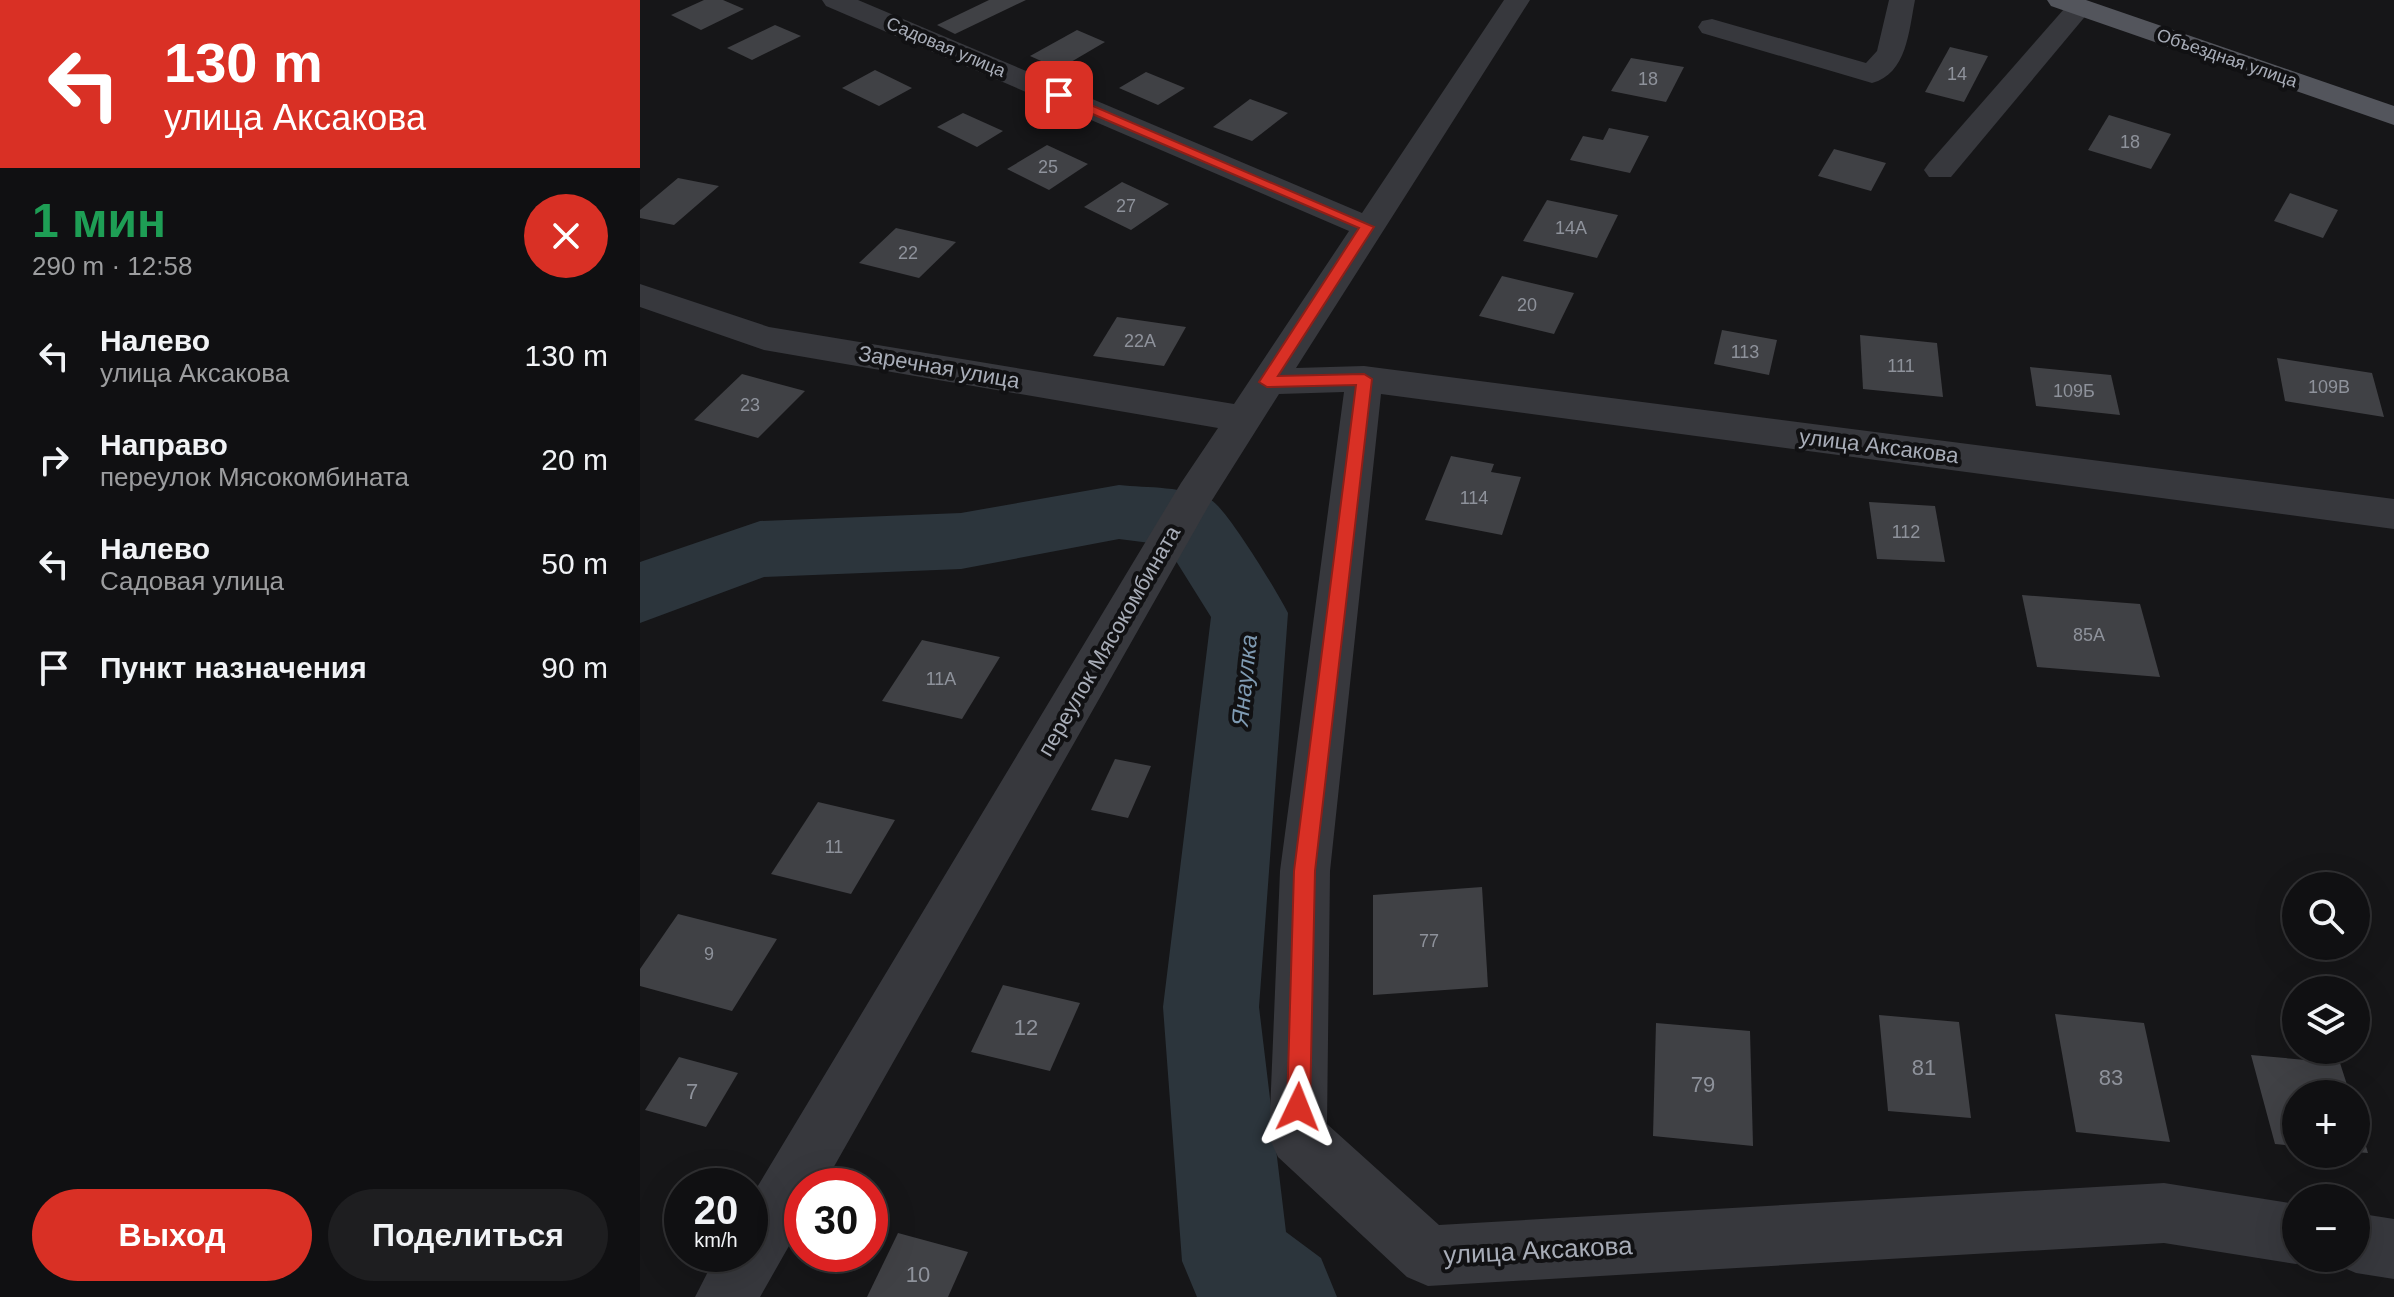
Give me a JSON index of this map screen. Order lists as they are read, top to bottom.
{
  "streets": {
    "main road": ["Объездная улица"],
    "street": [
      "Садовая улица",
      "Заречная улица",
      "улица Аксакова",
      "переулок Мясокомбината"
    ]
  },
  "crossings": [
    ["Садовая улица", "переулок Мясокомбината"],
    ["Заречная улица", "улица Аксакова"],
    ["Заречная улица", "переулок Мясокомбината"],
    ["улица Аксакова", "переулок Мясокомбината"]
  ],
  "water": ["Янаулка"],
  "house_numbers": [
    "14",
    "18",
    "18",
    "25",
    "27",
    "14А",
    "22",
    "20",
    "22А",
    "113",
    "111",
    "109В",
    "109Б",
    "23",
    "114",
    "112",
    "85А",
    "11А",
    "11",
    "77",
    "9",
    "12",
    "81",
    "83",
    "79",
    "7",
    "10"
  ],
  "page": {
    "turn": ["130 m", "улица Аксакова"],
    "heading": ["1 мин", "290 m · 12:58"],
    "list": [
      {
        "name": "Налево",
        "note": "улица Аксакова",
        "value": "130 m"
      },
      {
        "name": "Направо",
        "note": "переулок Мясокомбината",
        "value": "20 m"
      },
      {
        "name": "Налево",
        "note": "Садовая улица",
        "value": "50 m"
      },
      {
        "name": "Пункт назначения",
        "value": "90 m"
      }
    ],
    "map_buttons": ["+", "−"],
    "speed": "20 km/h",
    "limit": "30",
    "buttons": ["Выход", "Поделиться"]
  }
}
